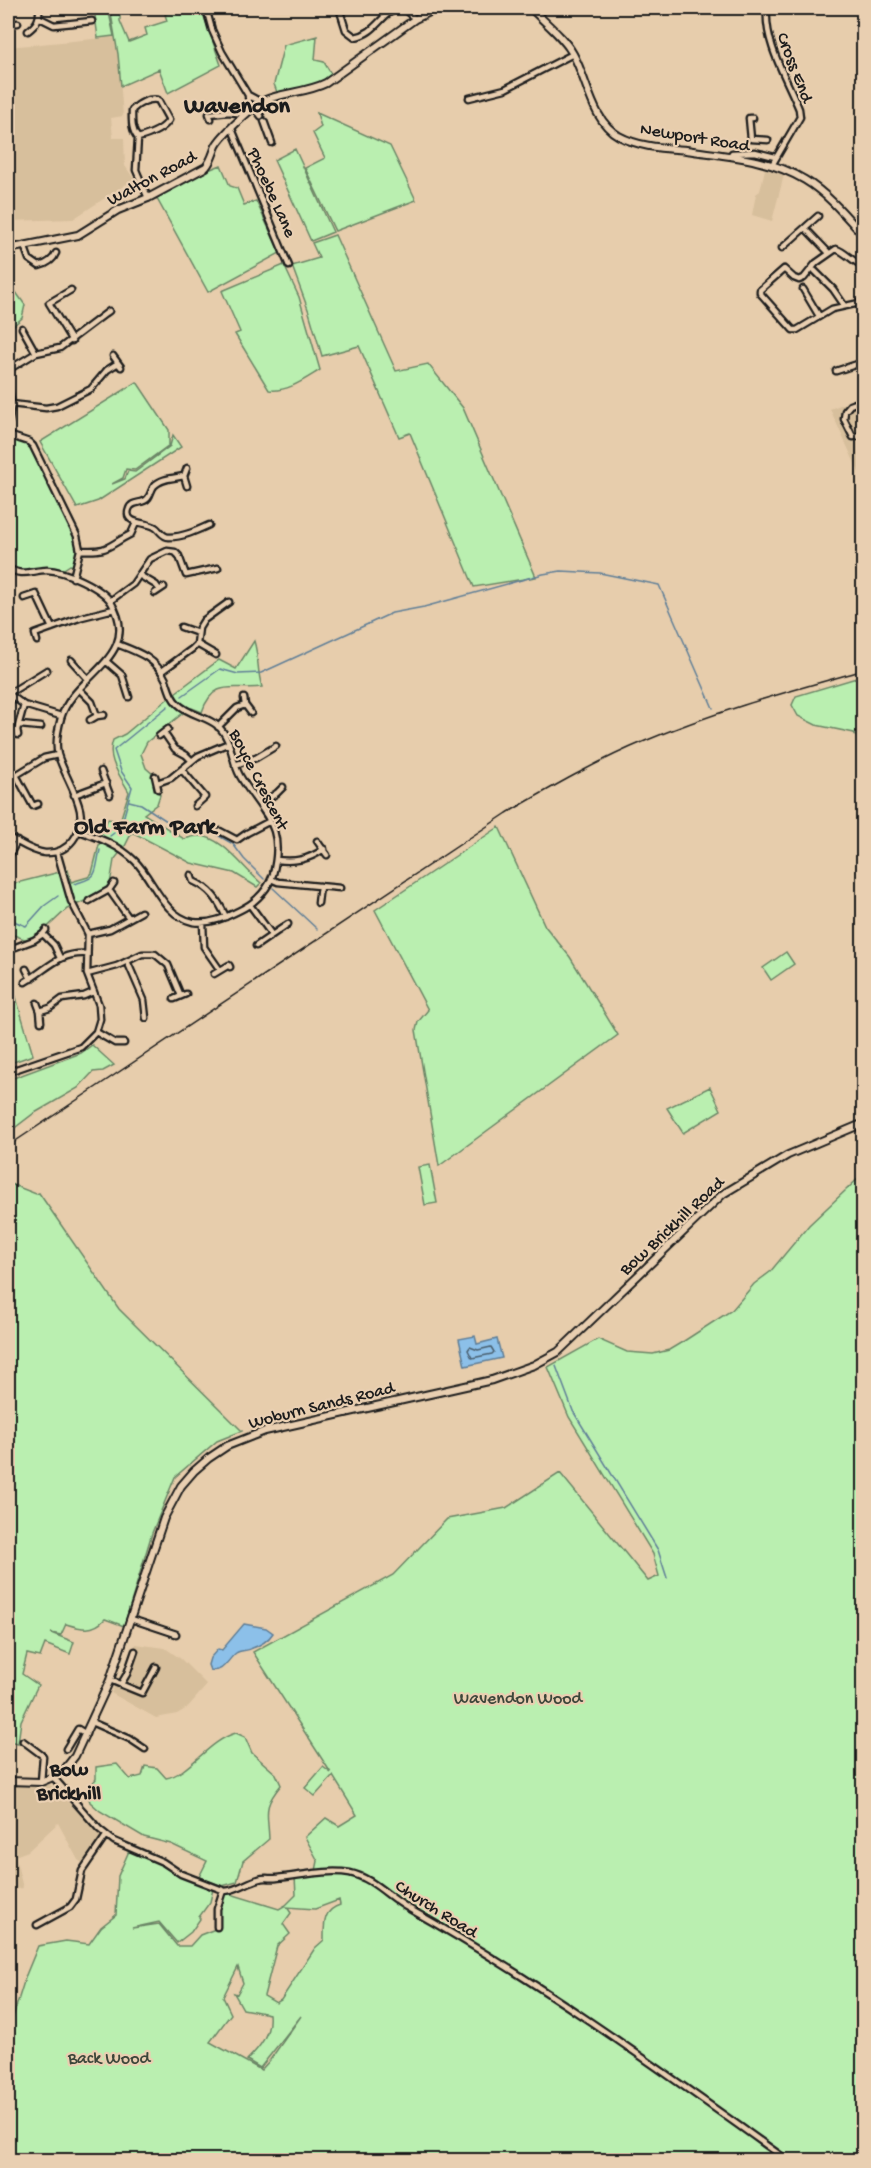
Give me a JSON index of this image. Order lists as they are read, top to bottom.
{
  "streets": {
    "street": [
      "Cross End",
      "Newport Road",
      "Walton Road",
      "Phoebe Lane",
      "Boyce Crescent",
      "Bow Brickhill Road",
      "Woburn Sands Road",
      "Church Road"
    ]
  },
  "crossings": [
    ["Cross End", "Newport Road"],
    ["Walton Road", "Phoebe Lane"],
    ["Bow Brickhill Road", "Woburn Sands Road"]
  ],
  "districts": ["Wavendon", "Old Farm Park", "Bow Brickhill"],
  "parks": ["Wavendon Wood", "Back Wood"]
}
